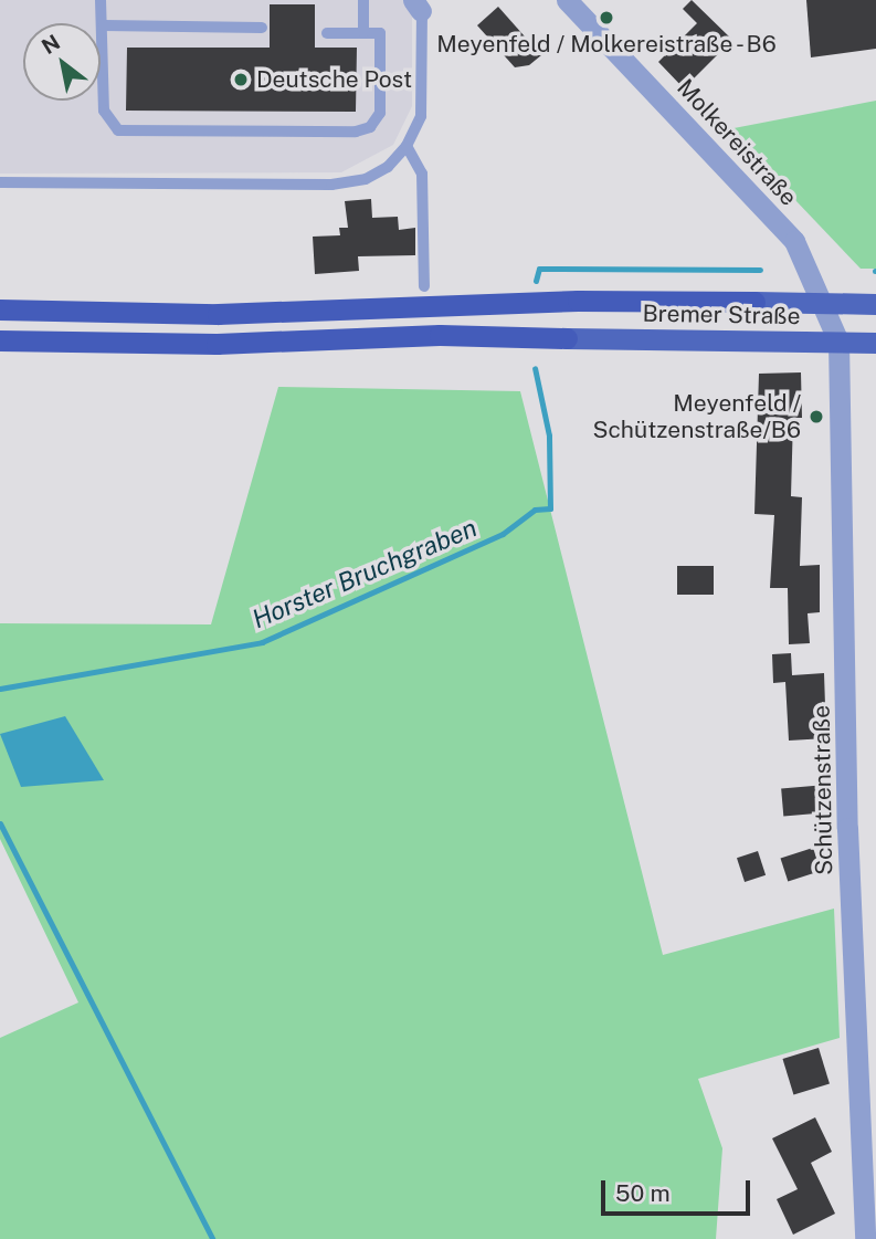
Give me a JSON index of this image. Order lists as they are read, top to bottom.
{
  "streets": {
    "highway": ["Bremer Straße"],
    "street": ["Molkereistraße", "Schützenstraße"]
  },
  "crossings": [
    ["Molkereistraße", "Bremer Straße"],
    ["Molkereistraße", "Schützenstraße"],
    ["Bremer Straße", "Schützenstraße"]
  ],
  "water": ["Horster Bruchgraben"],
  "places": ["Meyenfeld / Molkereistraße - B6", "Deutsche Post", "Meyenfeld / Schützenstraße/B6"],
  "scale_bar": "50 m",
  "north": "top left"
}
